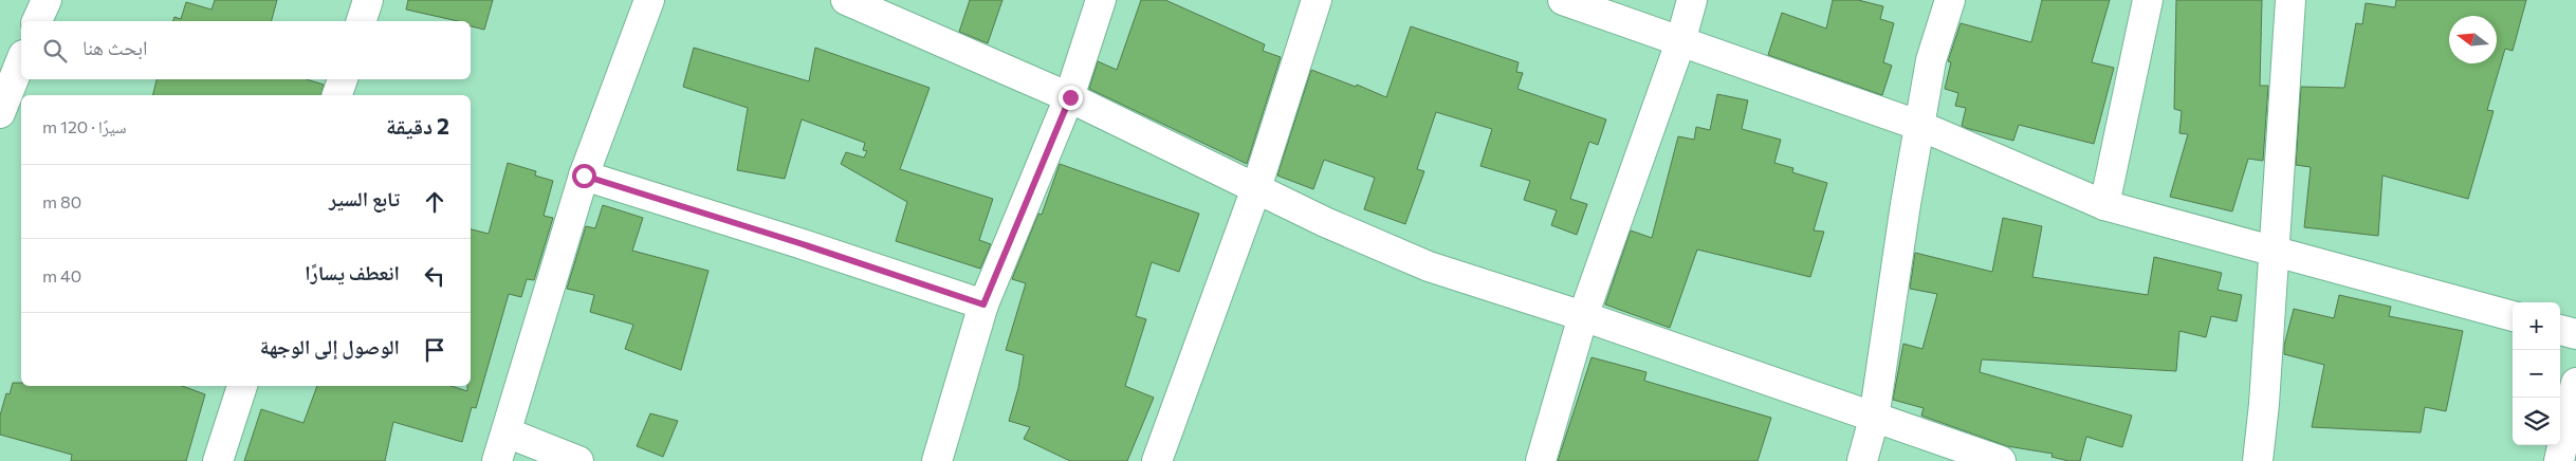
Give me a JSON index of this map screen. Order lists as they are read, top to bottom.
{
  "north": "left",
  "page": {
    "search": "ابحث هنا",
    "heading": ["2 دقيقة", "سيرًا · 120 m"],
    "list": [
      ["تابع السير", "80 m"],
      ["انعطف يسارًا", "40 m"],
      "الوصول إلى الوجهة"
    ],
    "map_buttons": ["+", "−"]
  }
}
